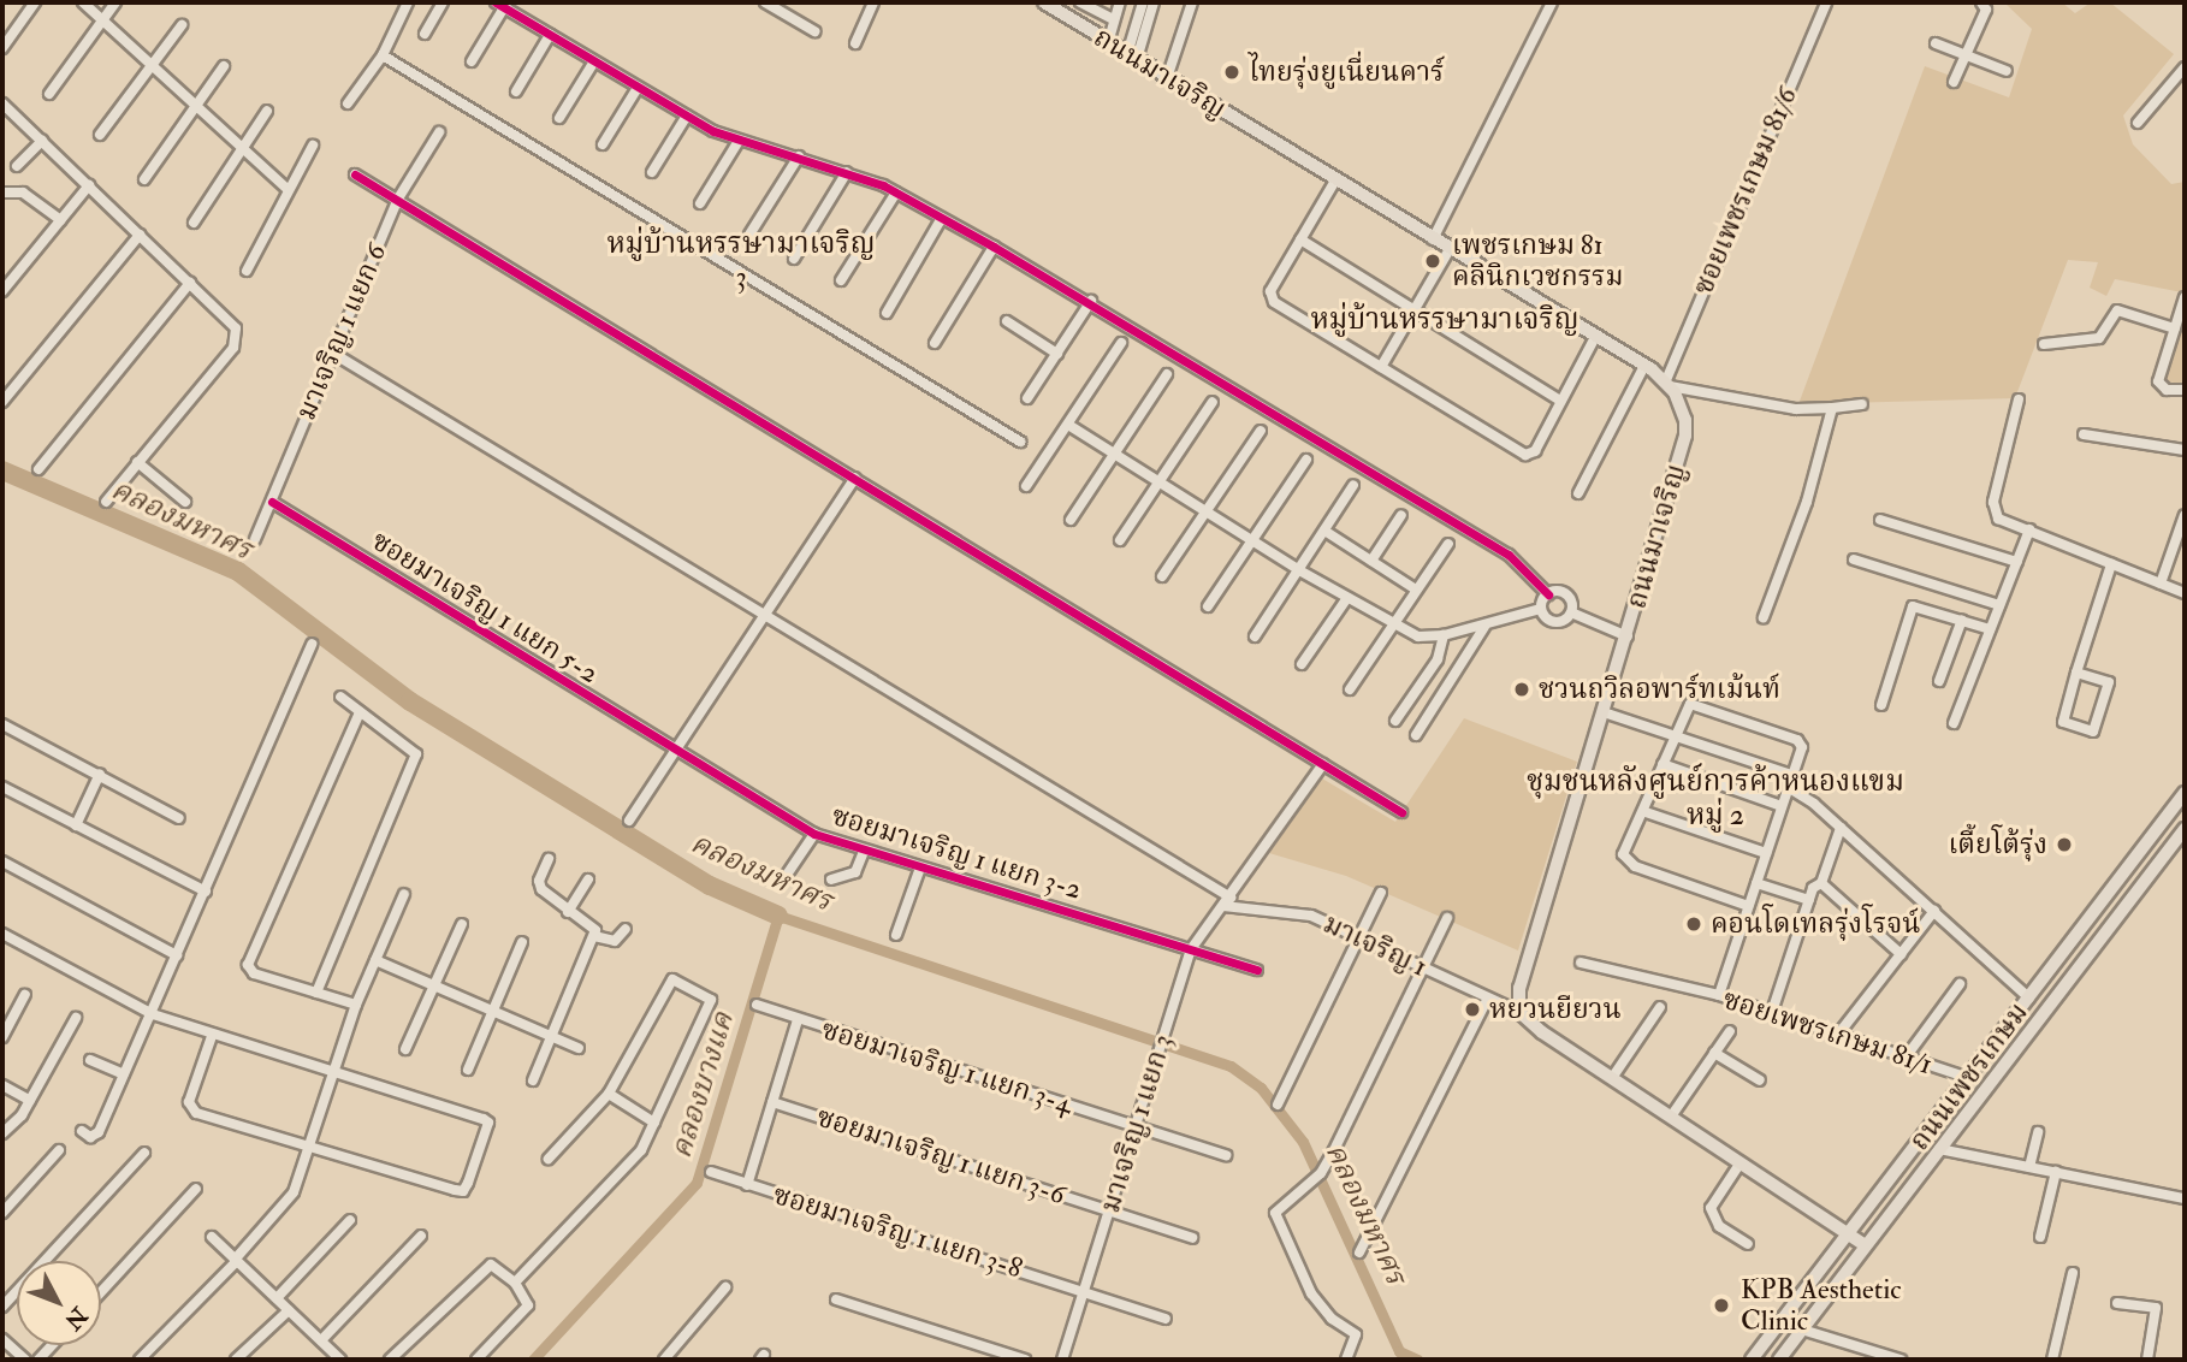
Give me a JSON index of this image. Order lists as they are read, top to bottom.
{
  "streets": {
    "main road": ["ถนนมาเจริญ", "ถนนเพชรเกษม"],
    "street": [
      "ซอยเพชรเกษม 81/6",
      "มาเจริญ 1 แยก 6",
      "ซอยมาเจริญ 1 แยก 5-2",
      "ซอยมาเจริญ 1 แยก 3-2",
      "มาเจริญ 1",
      "ซอยเพชรเกษม 81/1",
      "ซอยมาเจริญ 1 แยก 3-4",
      "มาเจริญ 1 แยก 3",
      "ซอยมาเจริญ 1 แยก 3-6",
      "ซอยมาเจริญ 1 แยก 3-8"
    ]
  },
  "crossings": [
    ["ถนนมาเจริญ", "ซอยเพชรเกษม 81/6"],
    ["ถนนมาเจริญ", "มาเจริญ 1"],
    ["มาเจริญ 1 แยก 6", "ซอยมาเจริญ 1 แยก 5-2"],
    ["ซอยมาเจริญ 1 แยก 5-2", "ซอยมาเจริญ 1 แยก 3-2"],
    ["ซอยมาเจริญ 1 แยก 3-2", "มาเจริญ 1 แยก 3"],
    ["มาเจริญ 1", "มาเจริญ 1 แยก 3"],
    ["ซอยเพชรเกษม 81/1", "ถนนเพชรเกษม"],
    ["ซอยมาเจริญ 1 แยก 3-4", "มาเจริญ 1 แยก 3"],
    ["มาเจริญ 1 แยก 3", "ซอยมาเจริญ 1 แยก 3-6"],
    ["มาเจริญ 1 แยก 3", "ซอยมาเจริญ 1 แยก 3-8"]
  ],
  "districts": ["หมู่บ้านหรรษามาเจริญ 3", "หมู่บ้านหรรษามาเจริญ", "ชุมชนหลังศูนย์การค้าหนองแขม หมู่ 2"],
  "water": ["คลองมหาศร", "คลองบางแค"],
  "places": [
    "ไทยรุ่งยูเนี่ยนคาร์",
    "เพชรเกษม 81 คลินิกเวชกรรม",
    "ชวนถวิลอพาร์ทเม้นท์",
    "เตี้ยโต้รุ่ง",
    "คอนโดเทลรุ่งโรจน์",
    "หยวนยียวน",
    "KPB Aesthetic Clinic"
  ],
  "north": "bottom right"
}
